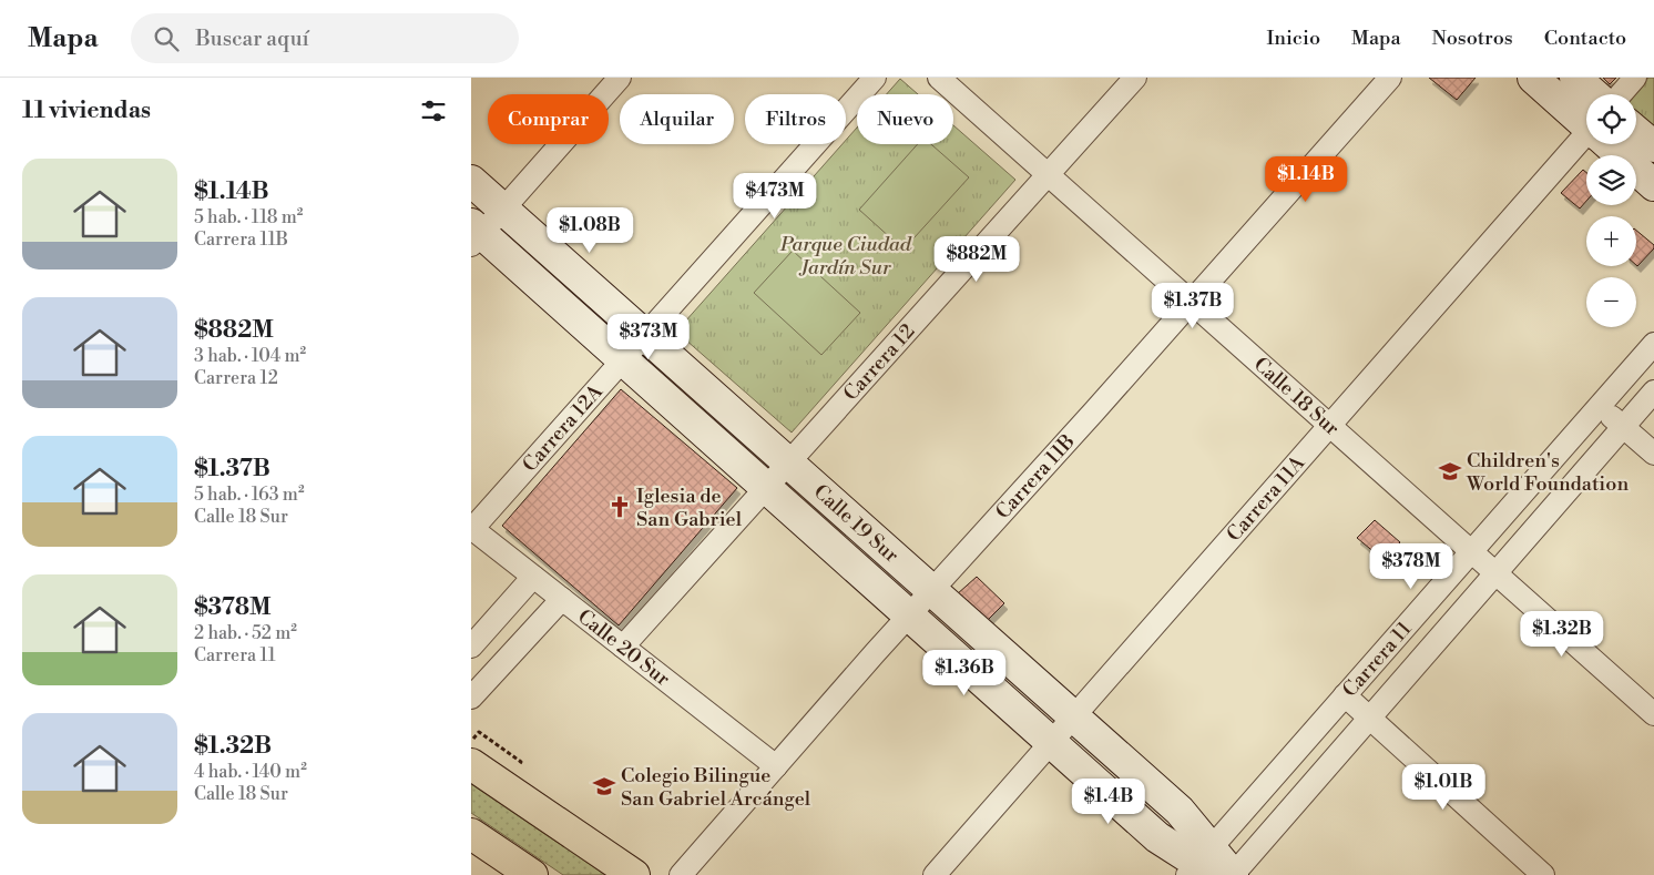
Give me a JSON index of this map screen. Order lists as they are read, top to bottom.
{
  "streets": {
    "street": [
      "Carrera 12",
      "Calle 18 Sur",
      "Carrera 12A",
      "Carrera 11B",
      "Carrera 11A",
      "Calle 19 Sur",
      "Calle 20 Sur",
      "Carrera 11"
    ]
  },
  "crossings": [
    ["Carrera 12", "Calle 18 Sur"],
    ["Carrera 12", "Calle 19 Sur"],
    ["Carrera 12", "Calle 20 Sur"],
    ["Calle 18 Sur", "Carrera 11B"],
    ["Calle 18 Sur", "Carrera 11A"],
    ["Calle 18 Sur", "Carrera 11"],
    ["Carrera 12A", "Calle 19 Sur"],
    ["Carrera 12A", "Calle 20 Sur"],
    ["Carrera 11B", "Calle 19 Sur"],
    ["Carrera 11B", "Calle 20 Sur"],
    ["Carrera 11A", "Calle 19 Sur"],
    ["Calle 19 Sur", "Carrera 11"]
  ],
  "parks": ["Parque Ciudad Jardín Sur"],
  "places": {
    "school or university": ["Children's World Foundation", "Colegio Bilingue San Gabriel Arcángel"],
    "church": ["Iglesia de San Gabriel"]
  },
  "page": {
    "header": "Mapa",
    "search": "Buscar aquí",
    "nav": [
      "Inicio",
      "Mapa",
      "Nosotros",
      "Contacto"
    ],
    "heading": "11 viviendas",
    "map_buttons": ["+", "−"],
    "chip": [
      "Comprar",
      "Alquilar",
      "Filtros",
      "Nuevo"
    ],
    "list": [
      {
        "name": "$1.14B",
        "note": "5 hab. · 118 m² · Carrera 11B"
      },
      {
        "name": "$882M",
        "note": "3 hab. · 104 m² · Carrera 12"
      },
      {
        "name": "$1.37B",
        "note": "5 hab. · 163 m² · Calle 18 Sur"
      },
      {
        "name": "$378M",
        "note": "2 hab. · 52 m² · Carrera 11"
      },
      {
        "name": "$1.32B",
        "note": "4 hab. · 140 m² · Calle 18 Sur"
      }
    ],
    "price": [
      "$1.14B",
      "$473M",
      "$1.08B",
      "$882M",
      "$1.37B",
      "$373M",
      "$378M",
      "$1.32B",
      "$1.36B",
      "$1.01B",
      "$1.4B"
    ]
  }
}
